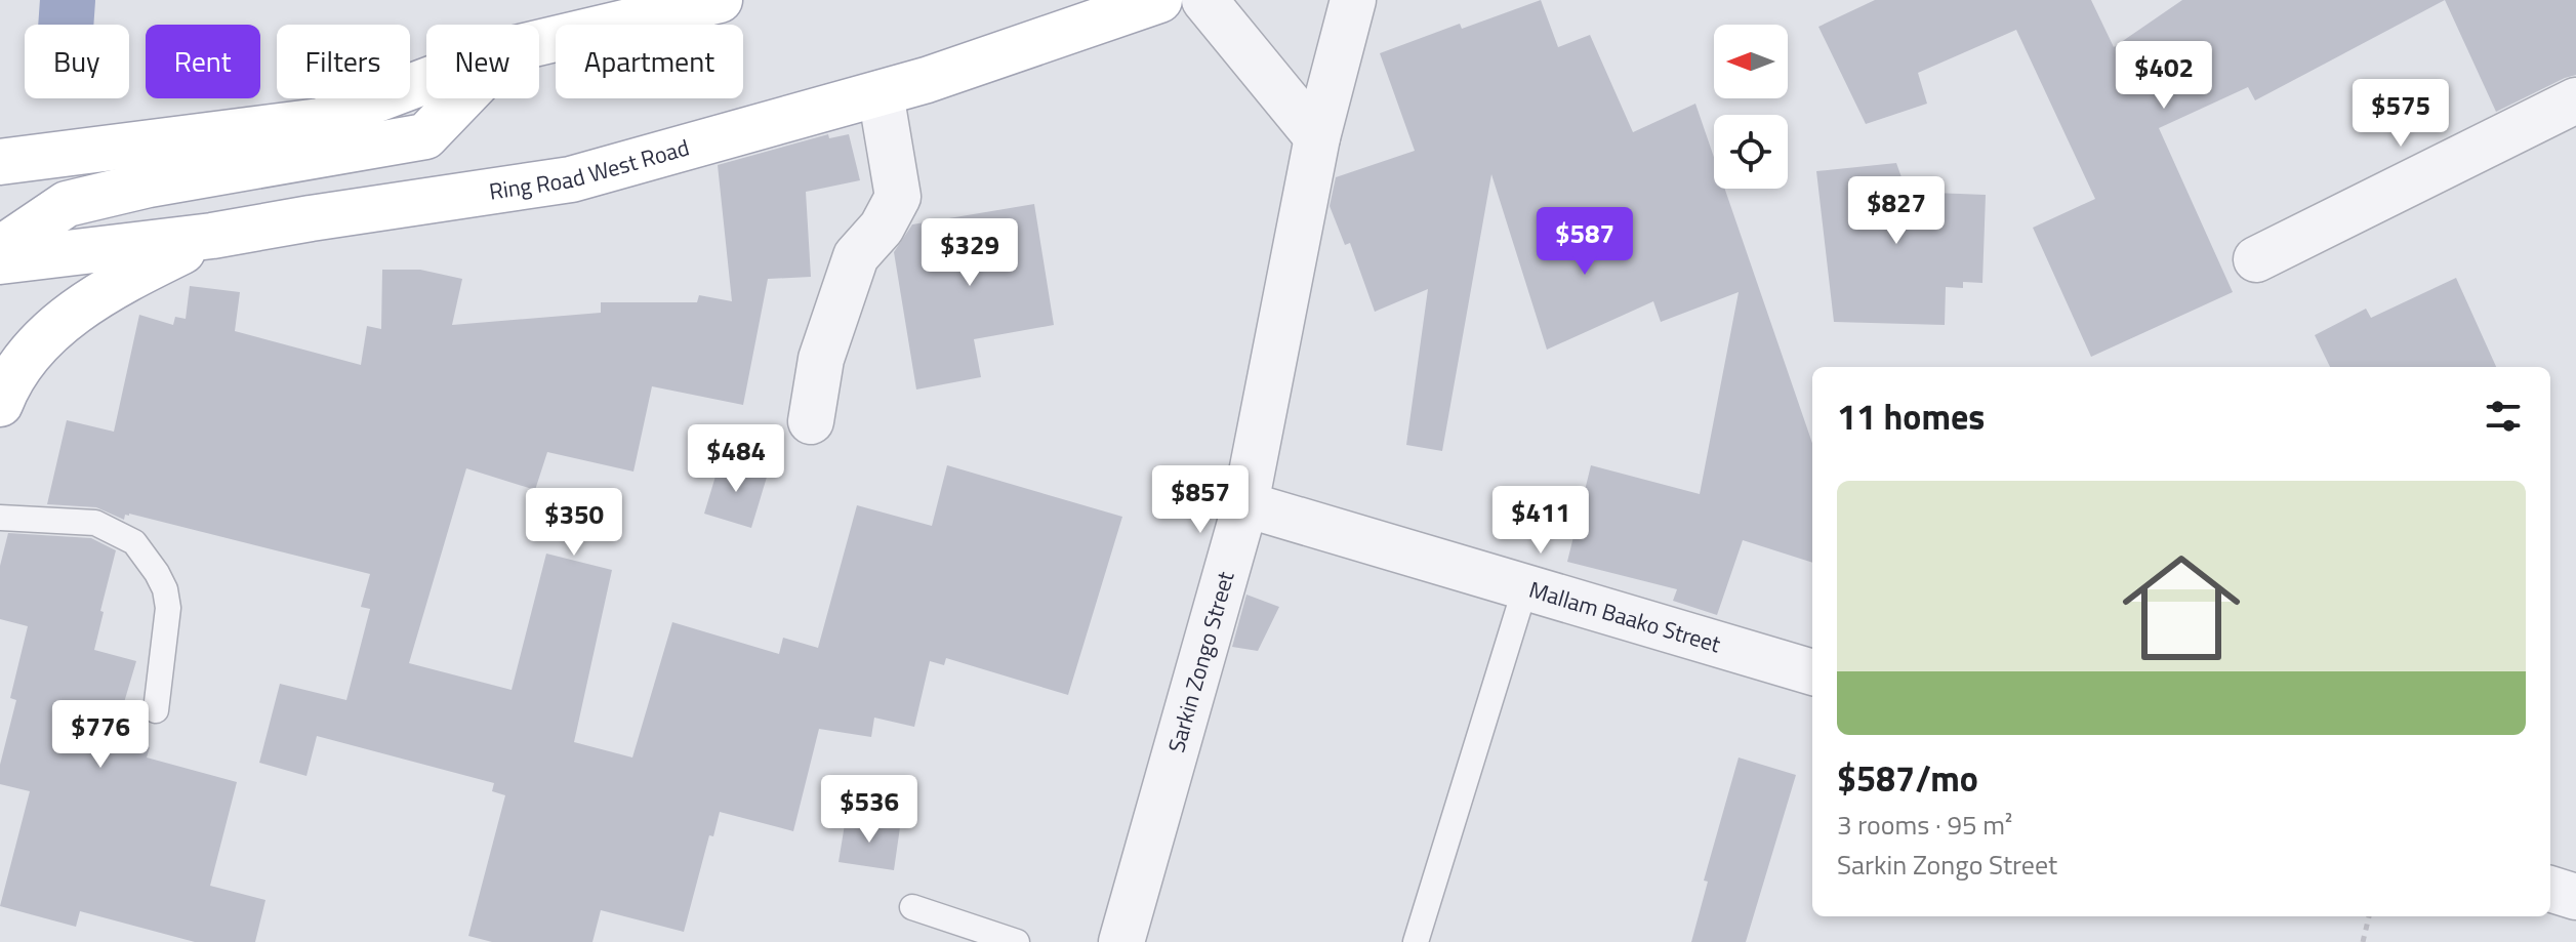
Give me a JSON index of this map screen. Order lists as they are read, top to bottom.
{
  "streets": {
    "main road": ["Ring Road West Road"],
    "street": ["Mallam Baako Street", "Sarkin Zongo Street"]
  },
  "crossings": [
    ["Mallam Baako Street", "Sarkin Zongo Street"]
  ],
  "north": "left",
  "page": {
    "chip": [
      "Buy",
      "Rent",
      "Filters",
      "New",
      "Apartment"
    ],
    "price": [
      "$402",
      "$575",
      "$827",
      "$587",
      "$329",
      "$484",
      "$857",
      "$411",
      "$350",
      "$776",
      "$536"
    ],
    "heading": "11 homes",
    "list": [
      {
        "name": "$587/mo",
        "note": "3 rooms · 95 m² · Sarkin Zongo Street"
      }
    ]
  }
}
